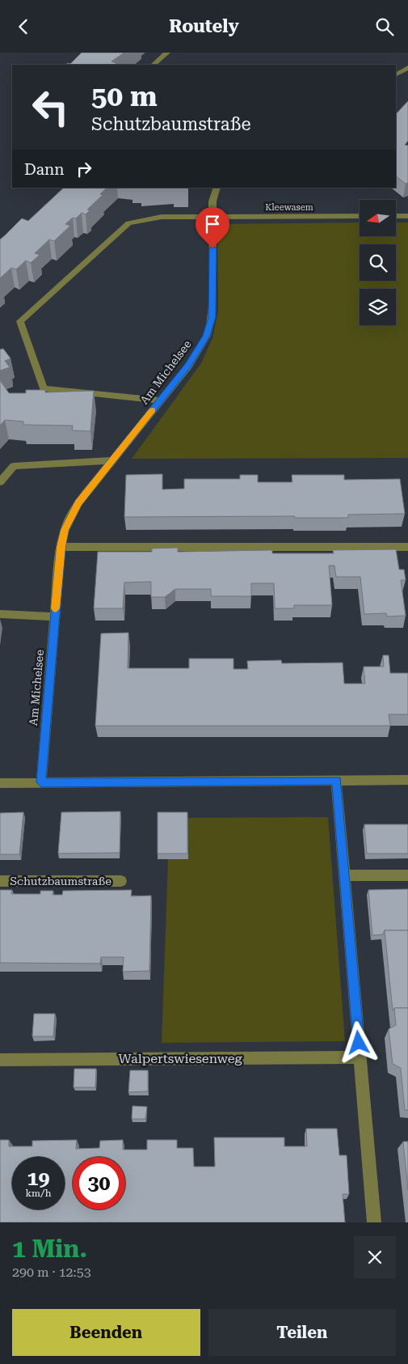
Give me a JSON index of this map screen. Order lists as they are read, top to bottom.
{
  "streets": {
    "street": [
      "Kleewasem",
      "Am Michelsee",
      "Schutzbaumstraße",
      "Walpertswiesenweg"
    ]
  },
  "crossings": [
    ["Kleewasem", "Am Michelsee"]
  ],
  "north": "left",
  "page": {
    "header": "Routely",
    "turn": ["50 m", "Schutzbaumstraße"],
    "then": "Dann",
    "speed": "19 km/h",
    "limit": "30",
    "heading": ["1 Min.", "290 m · 12:53"],
    "buttons": ["Beenden", "Teilen"]
  }
}
